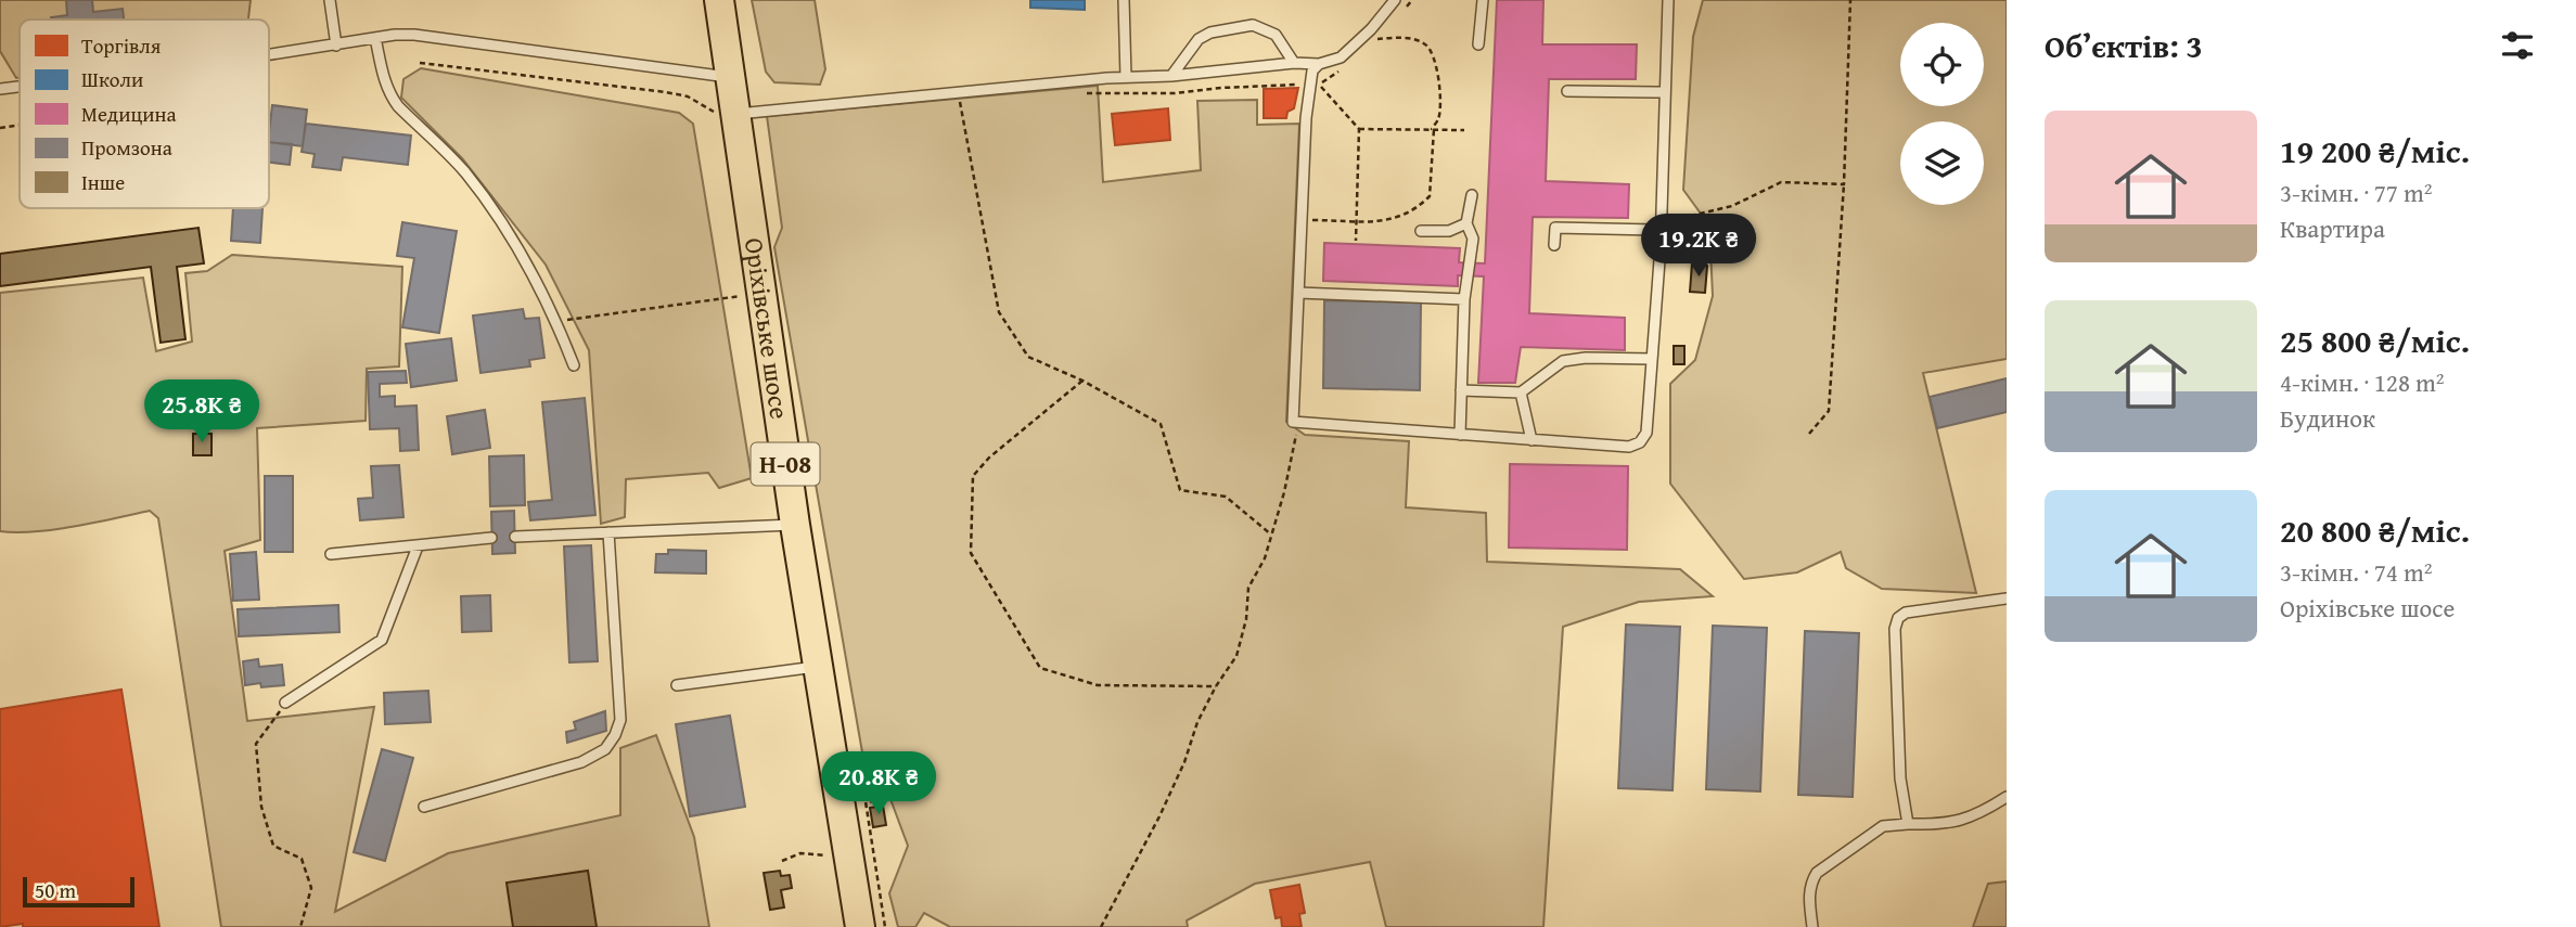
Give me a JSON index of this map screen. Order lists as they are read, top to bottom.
{
  "streets": {
    "main road": ["Оріхівське шосе", "Н-08"]
  },
  "legend": [
    "Торгівля",
    "Школи",
    "Медицина",
    "Промзона",
    "Інше"
  ],
  "scale_bar": "50 m",
  "page": {
    "heading": "Об’єктів: 3",
    "list": [
      {
        "name": "19 200 ₴/міс.",
        "note": "3-кімн. · 77 m² · Квартира"
      },
      {
        "name": "25 800 ₴/міс.",
        "note": "4-кімн. · 128 m² · Будинок"
      },
      {
        "name": "20 800 ₴/міс.",
        "note": "3-кімн. · 74 m² · Оріхівське шосе"
      }
    ],
    "price": ["19.2K ₴", "25.8K ₴", "20.8K ₴"],
    "scale": "50 m"
  }
}
